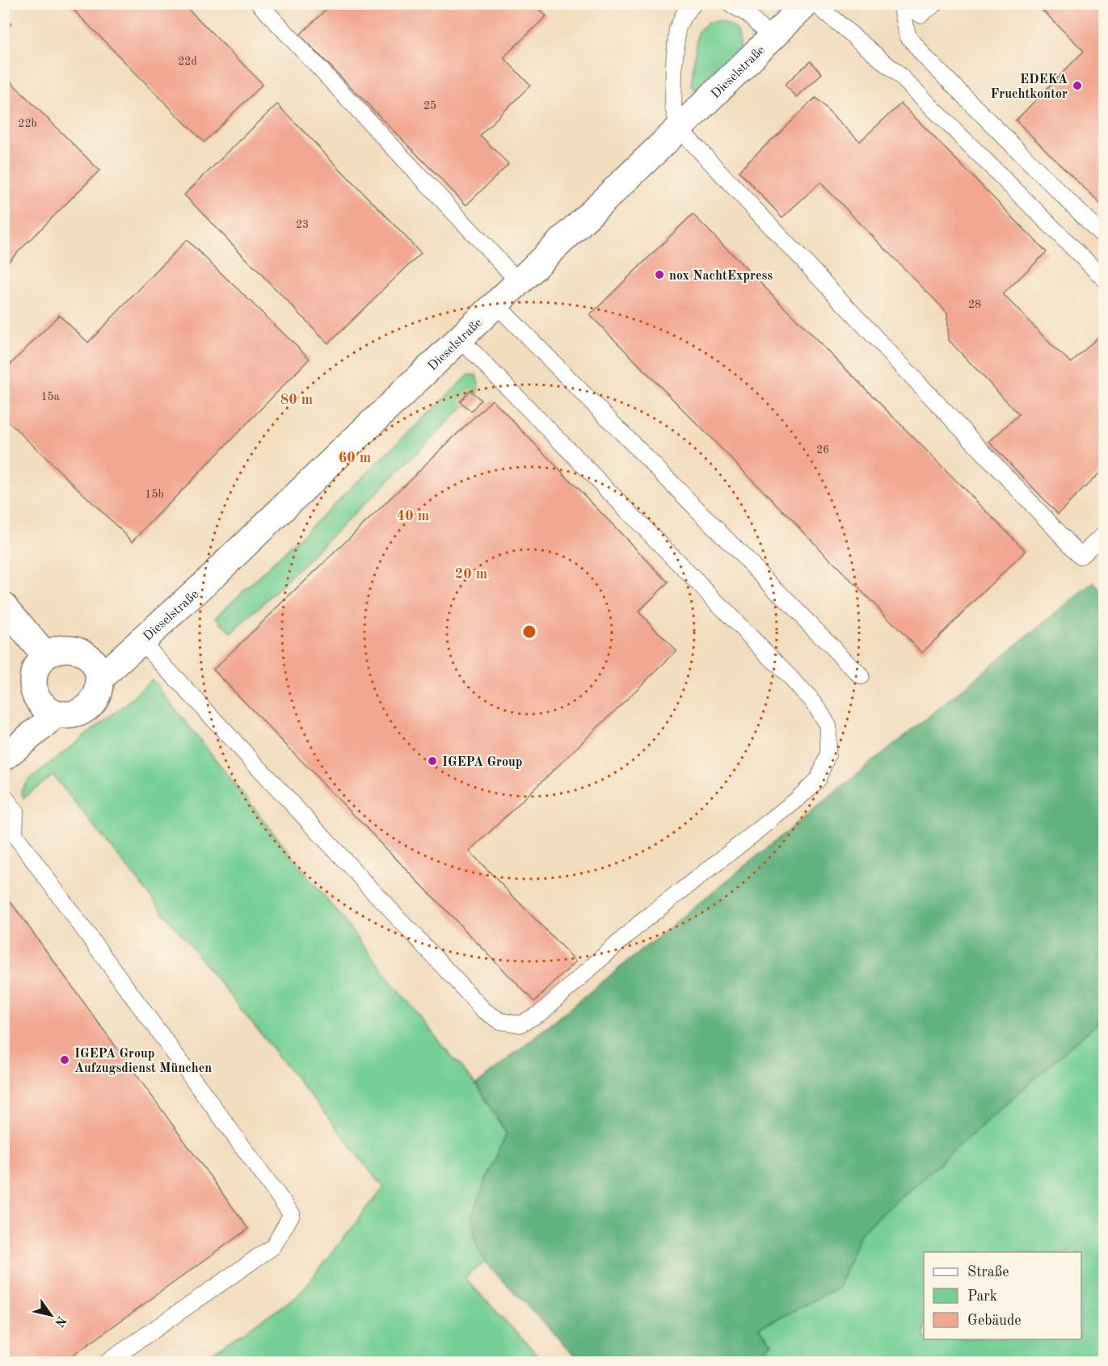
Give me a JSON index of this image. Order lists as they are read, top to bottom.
{
  "streets": {
    "street": ["Dieselstraße"]
  },
  "places": [
    "EDEKA Fruchtkontor",
    "nox NachtExpress",
    "IGEPA Group",
    "IGEPA Group Aufzugsdienst München"
  ],
  "house_numbers": [
    "22d",
    "25",
    "22b",
    "23",
    "28",
    "15a",
    "26",
    "15b"
  ],
  "legend": ["Straße", "Park", "Gebäude"],
  "north": "bottom right",
  "rings": [
    "80 m",
    "60 m",
    "40 m",
    "20 m"
  ]
}
